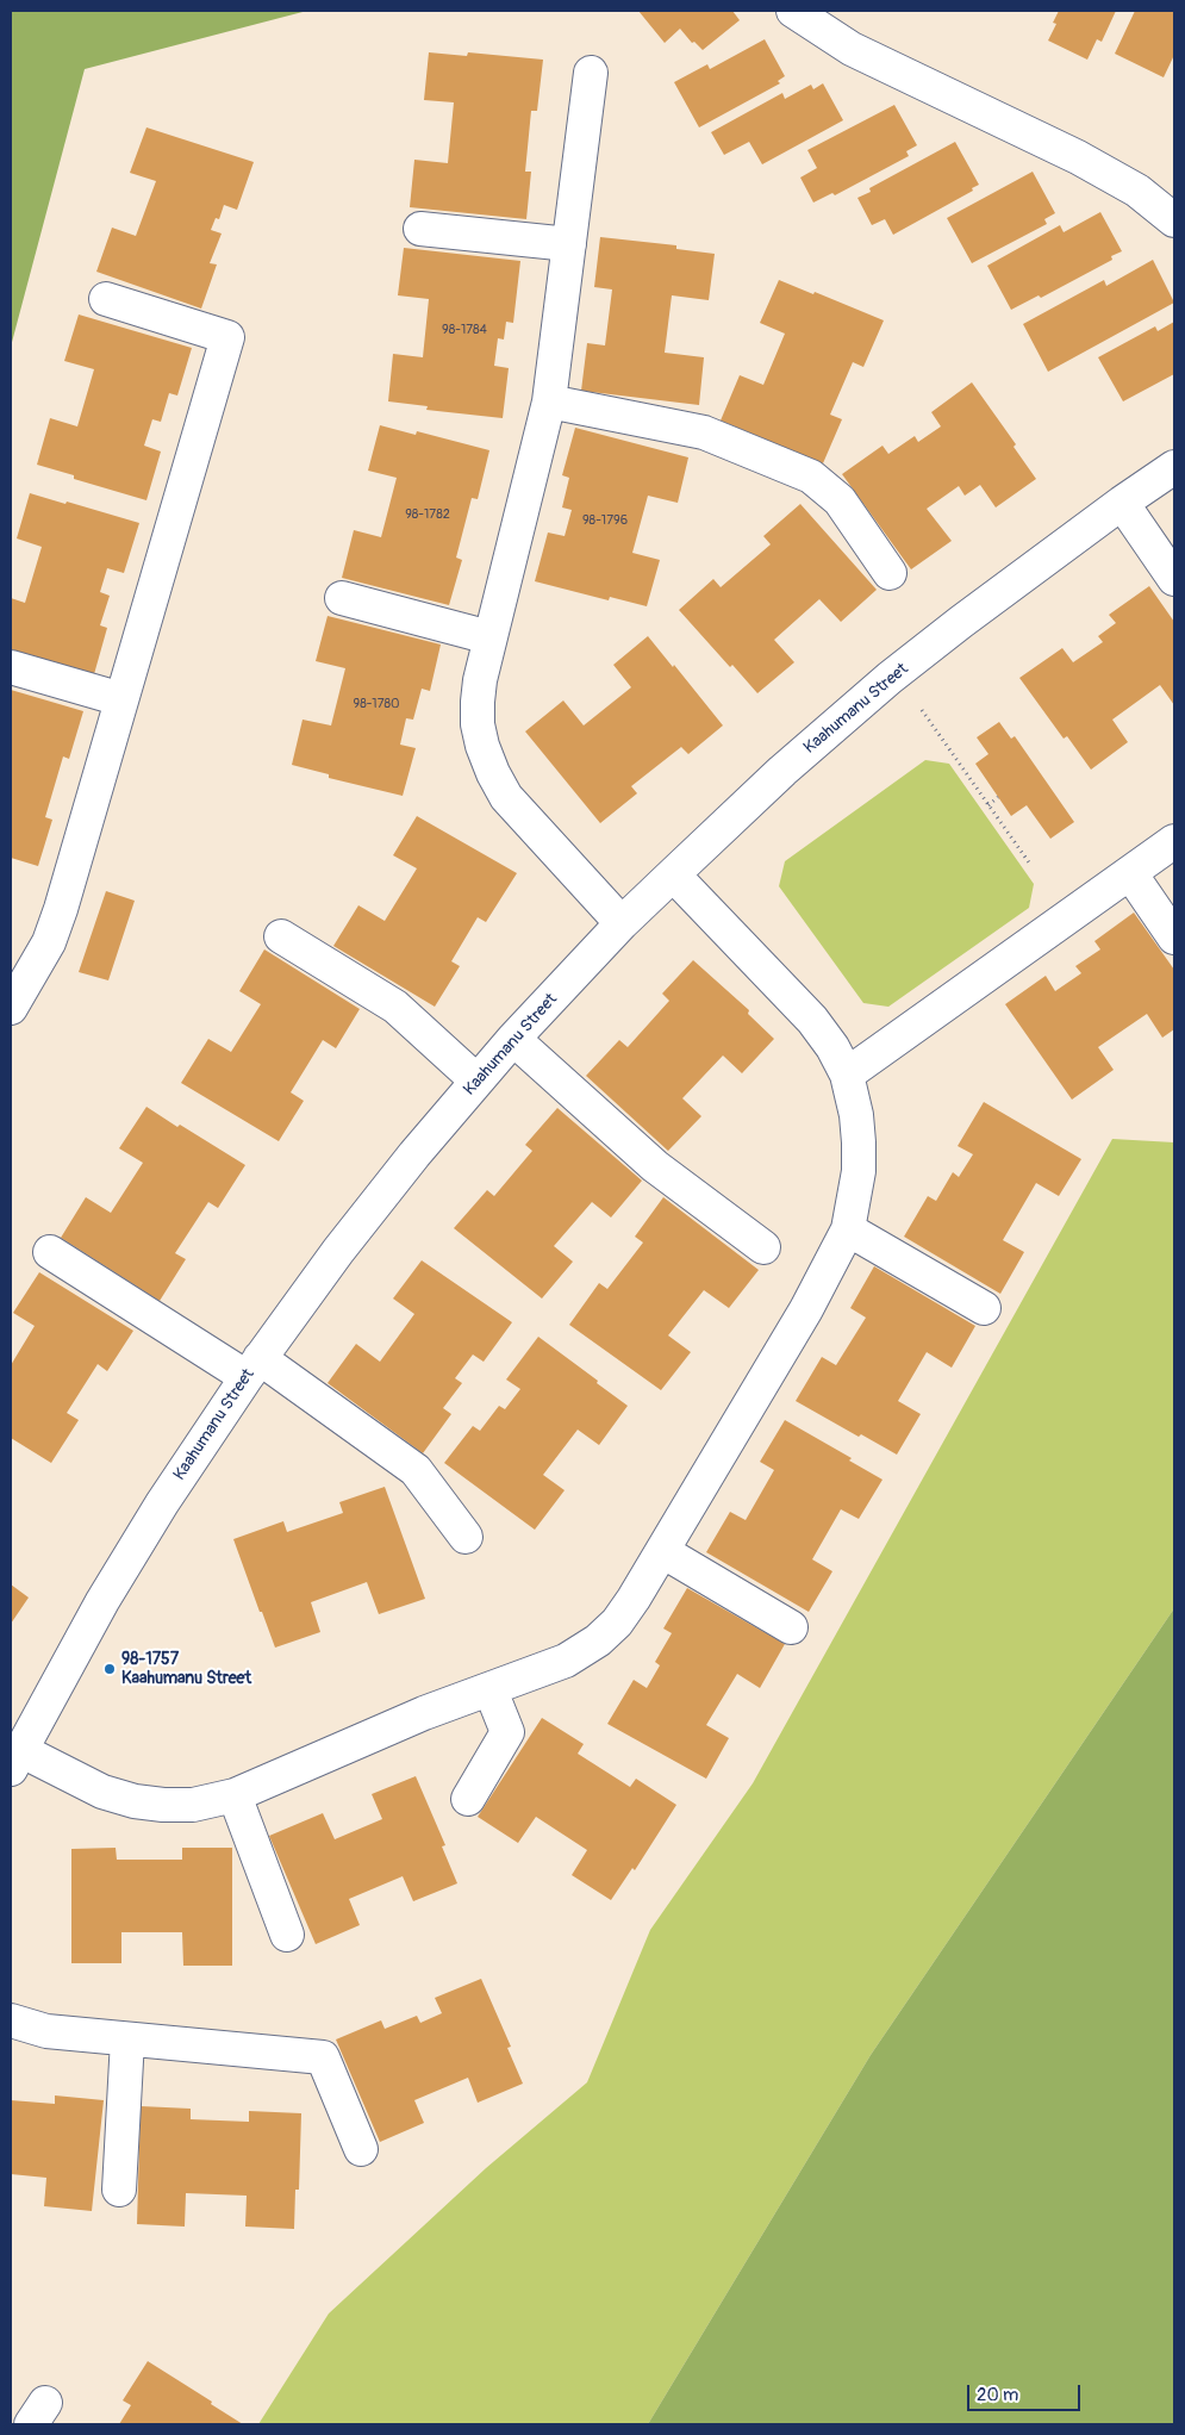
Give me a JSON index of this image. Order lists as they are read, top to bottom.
{
  "streets": {
    "street": ["Kaahumanu Street"]
  },
  "places": ["98-1757 Kaahumanu Street"],
  "house_numbers": [
    "98-1784",
    "98-1782",
    "98-1796",
    "98-1780"
  ],
  "scale_bar": "20 m"
}
